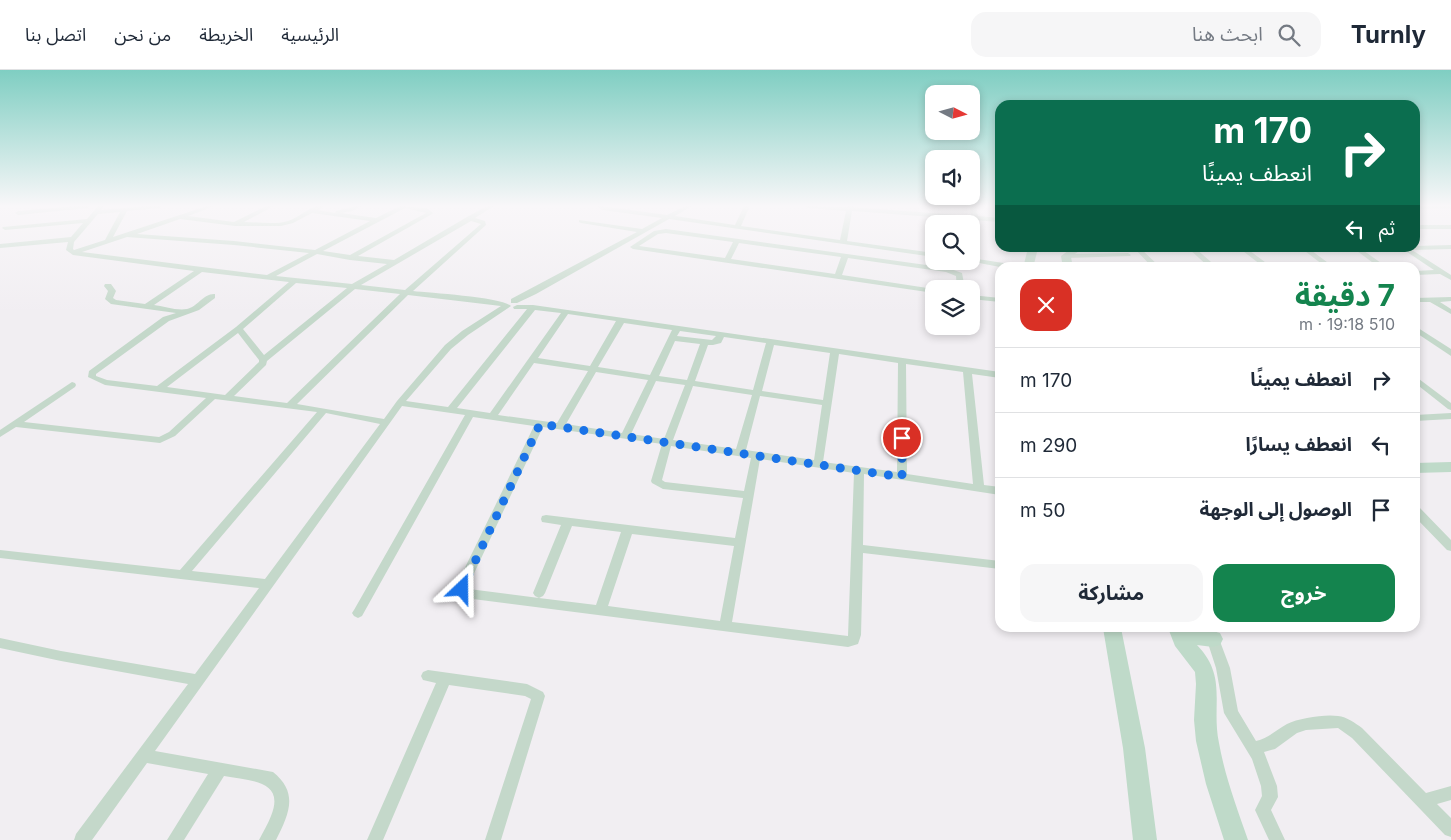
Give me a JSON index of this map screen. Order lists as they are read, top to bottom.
{
  "north": "right",
  "page": {
    "header": "Turnly",
    "search": "ابحث هنا",
    "nav": [
      "الرئيسية",
      "الخريطة",
      "من نحن",
      "اتصل بنا"
    ],
    "turn": ["170 m", "انعطف يمينًا"],
    "then": "ثم",
    "heading": ["7 دقيقة", "510 m · 19:18"],
    "list": [
      {
        "name": "انعطف يمينًا",
        "value": "170 m"
      },
      {
        "name": "انعطف يسارًا",
        "value": "290 m"
      },
      {
        "name": "الوصول إلى الوجهة",
        "value": "50 m"
      }
    ],
    "buttons": ["خروج", "مشاركة"]
  }
}
